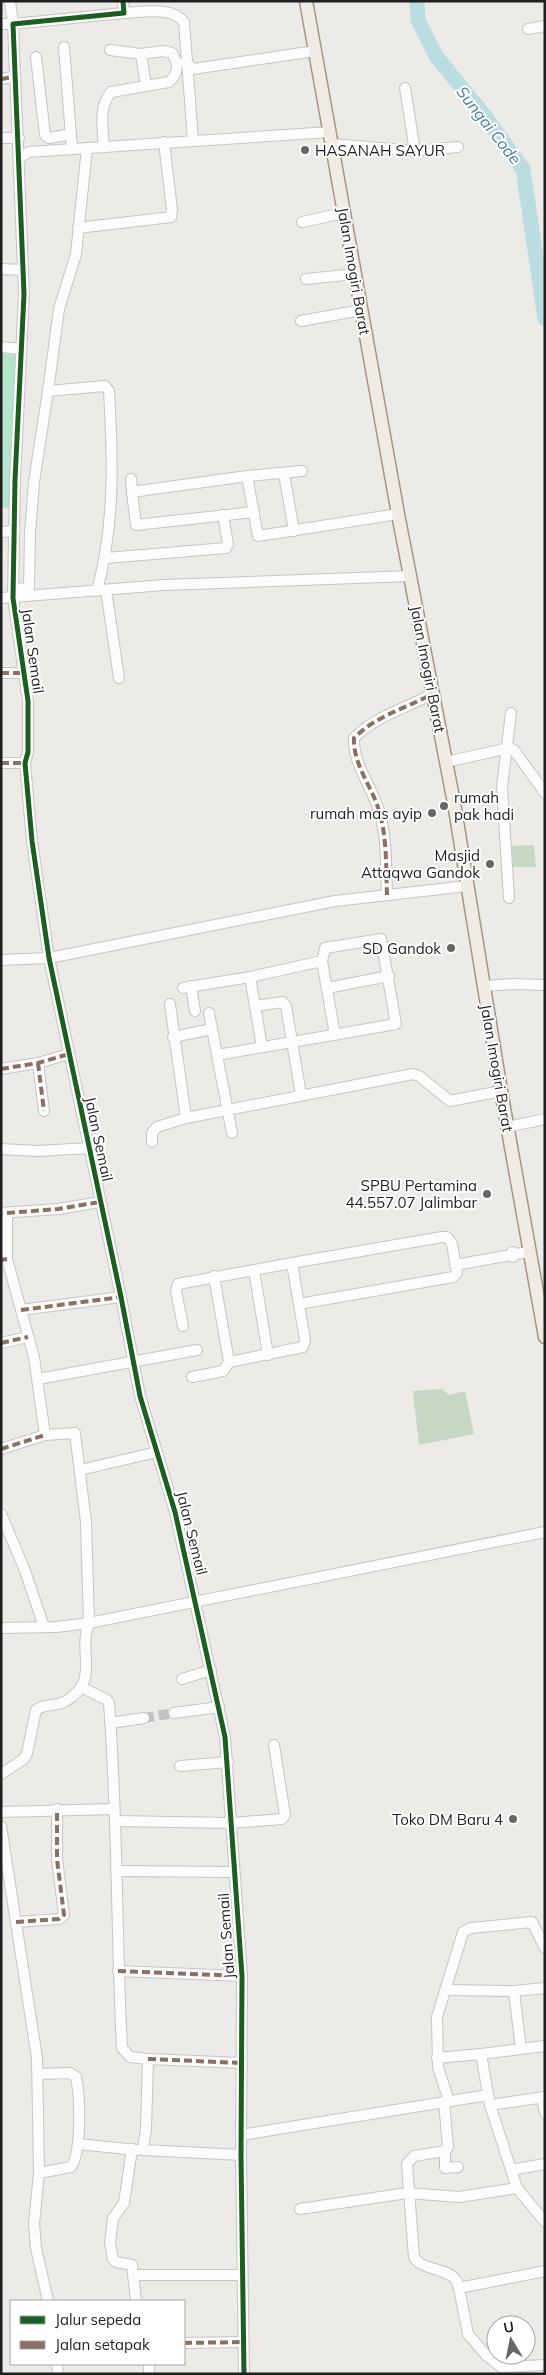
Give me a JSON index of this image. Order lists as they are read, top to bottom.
{
  "streets": {
    "main road": ["Jalan Imogiri Barat"],
    "street": ["Jalan Semail"]
  },
  "water": ["Sungai Code"],
  "places": [
    "HASANAH SAYUR",
    "rumah pak hadi",
    "rumah mas ayip",
    "Masjid Attaqwa Gandok",
    "SD Gandok",
    "SPBU Pertamina 44.557.07 Jalimbar",
    "Toko DM Baru 4"
  ],
  "legend": ["Jalur sepeda", "Jalan setapak"],
  "north": "top"
}
